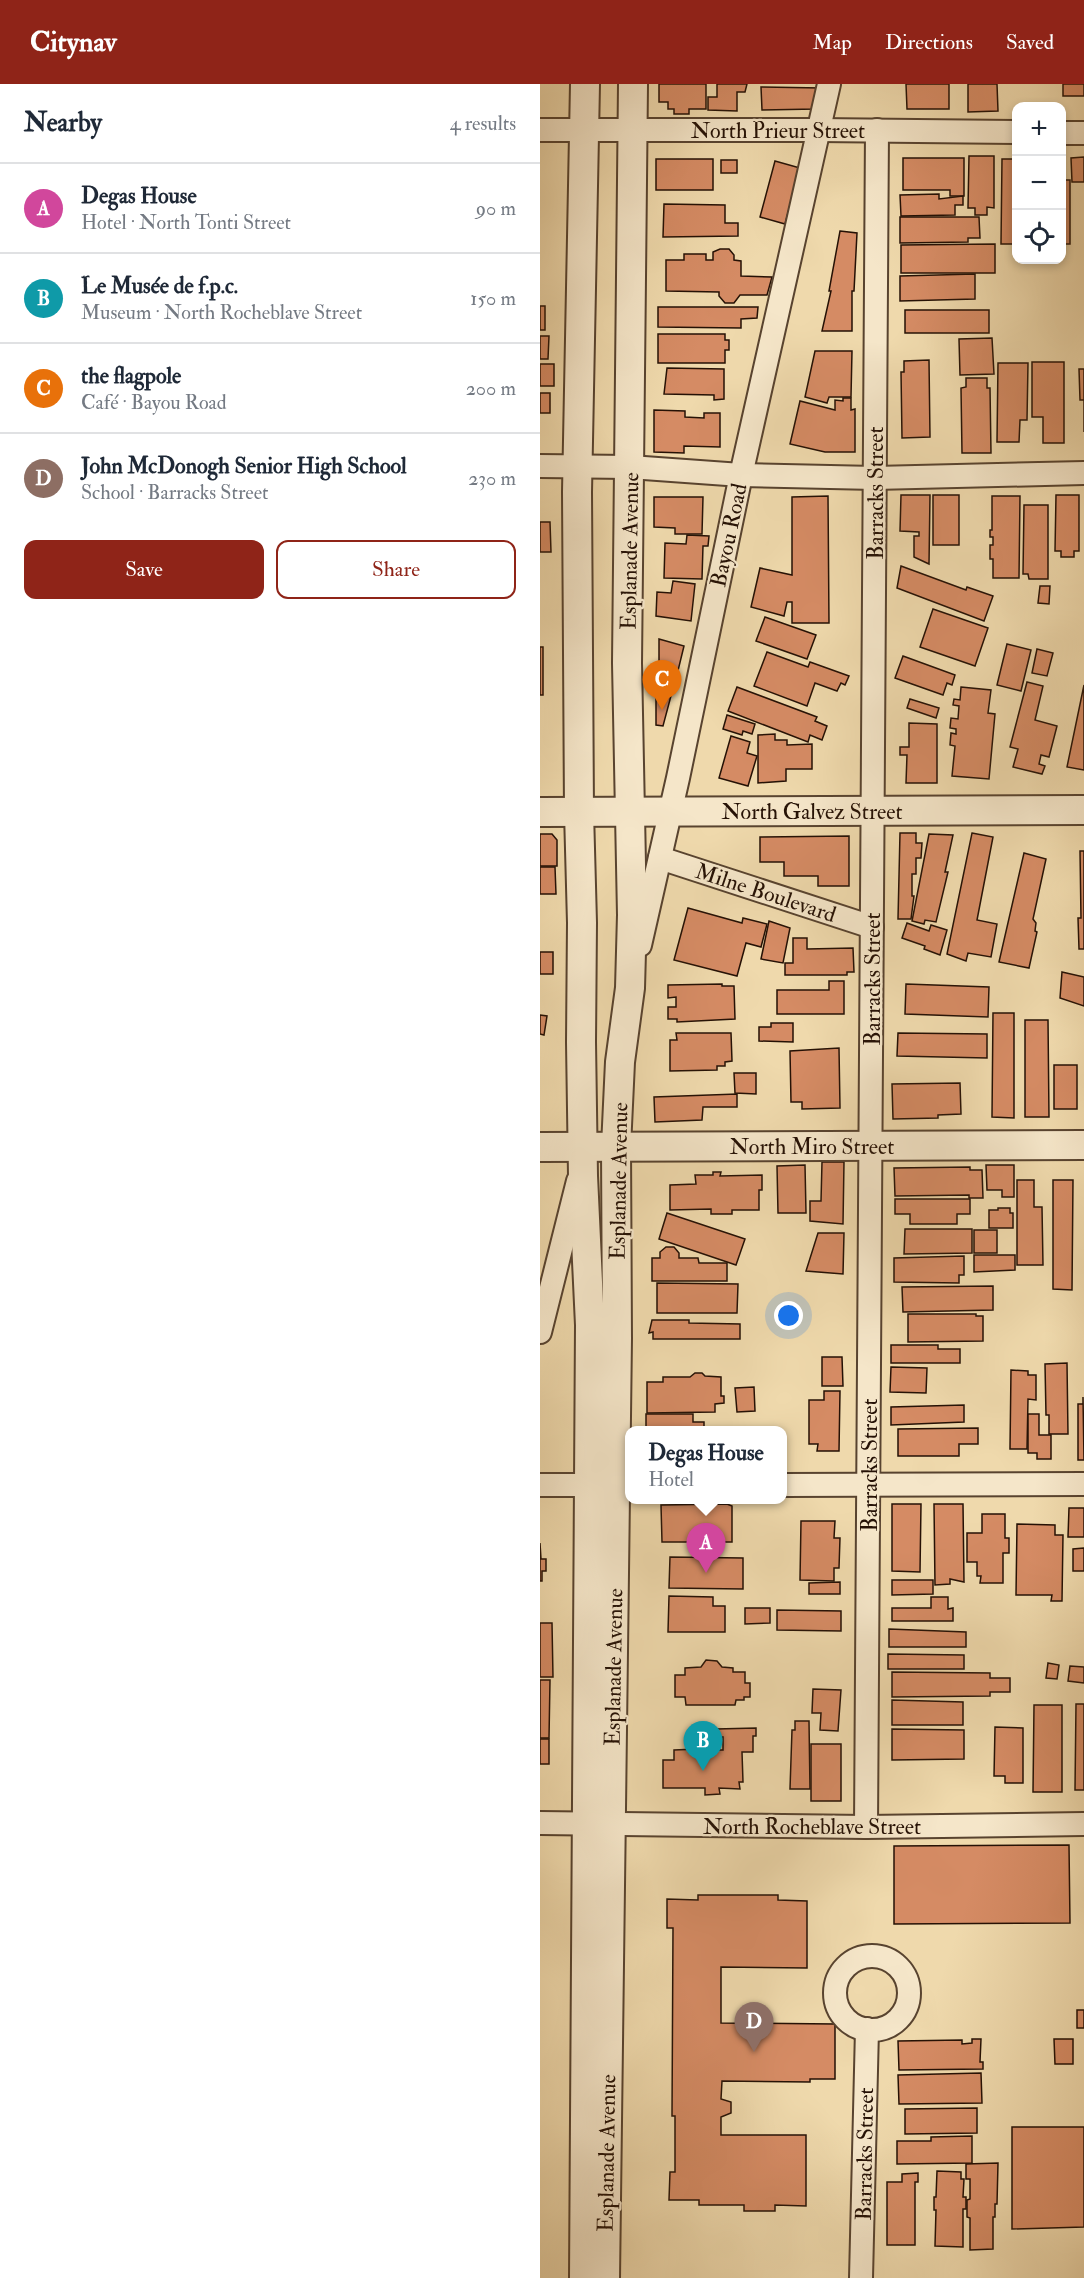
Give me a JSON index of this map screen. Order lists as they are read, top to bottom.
{
  "streets": {
    "street": [
      "North Prieur Street",
      "Barracks Street",
      "Bayou Road",
      "Esplanade Avenue",
      "North Galvez Street",
      "Milne Boulevard",
      "North Miro Street",
      "North Rocheblave Street"
    ]
  },
  "crossings": [
    ["North Prieur Street", "Barracks Street"],
    ["North Prieur Street", "Bayou Road"],
    ["North Prieur Street", "Esplanade Avenue"],
    ["Barracks Street", "North Galvez Street"],
    ["Barracks Street", "Milne Boulevard"],
    ["Barracks Street", "North Miro Street"],
    ["Barracks Street", "North Rocheblave Street"],
    ["Bayou Road", "Esplanade Avenue"],
    ["Bayou Road", "North Galvez Street"],
    ["Bayou Road", "Milne Boulevard"],
    ["Esplanade Avenue", "North Galvez Street"],
    ["Esplanade Avenue", "North Miro Street"],
    ["Esplanade Avenue", "North Rocheblave Street"]
  ],
  "page": {
    "header": "Citynav",
    "nav": ["Map", "Directions", "Saved"],
    "heading": ["Nearby", "4 results"],
    "map_buttons": ["+", "−"],
    "list": [
      {
        "mark": "A",
        "name": "Degas House",
        "note": "Hotel · North Tonti Street",
        "value": "90 m"
      },
      {
        "mark": "B",
        "name": "Le Musée de f.p.c.",
        "note": "Museum · North Rocheblave Street",
        "value": "150 m"
      },
      {
        "mark": "C",
        "name": "the flagpole",
        "note": "Café · Bayou Road",
        "value": "200 m"
      },
      {
        "mark": "D",
        "name": "John McDonogh Senior High School",
        "note": "School · Barracks Street",
        "value": "230 m"
      }
    ],
    "buttons": ["Save", "Share"],
    "pins": [
      "C",
      "A",
      "B",
      "D"
    ],
    "popup": ["Degas House", "Hotel"]
  }
}
